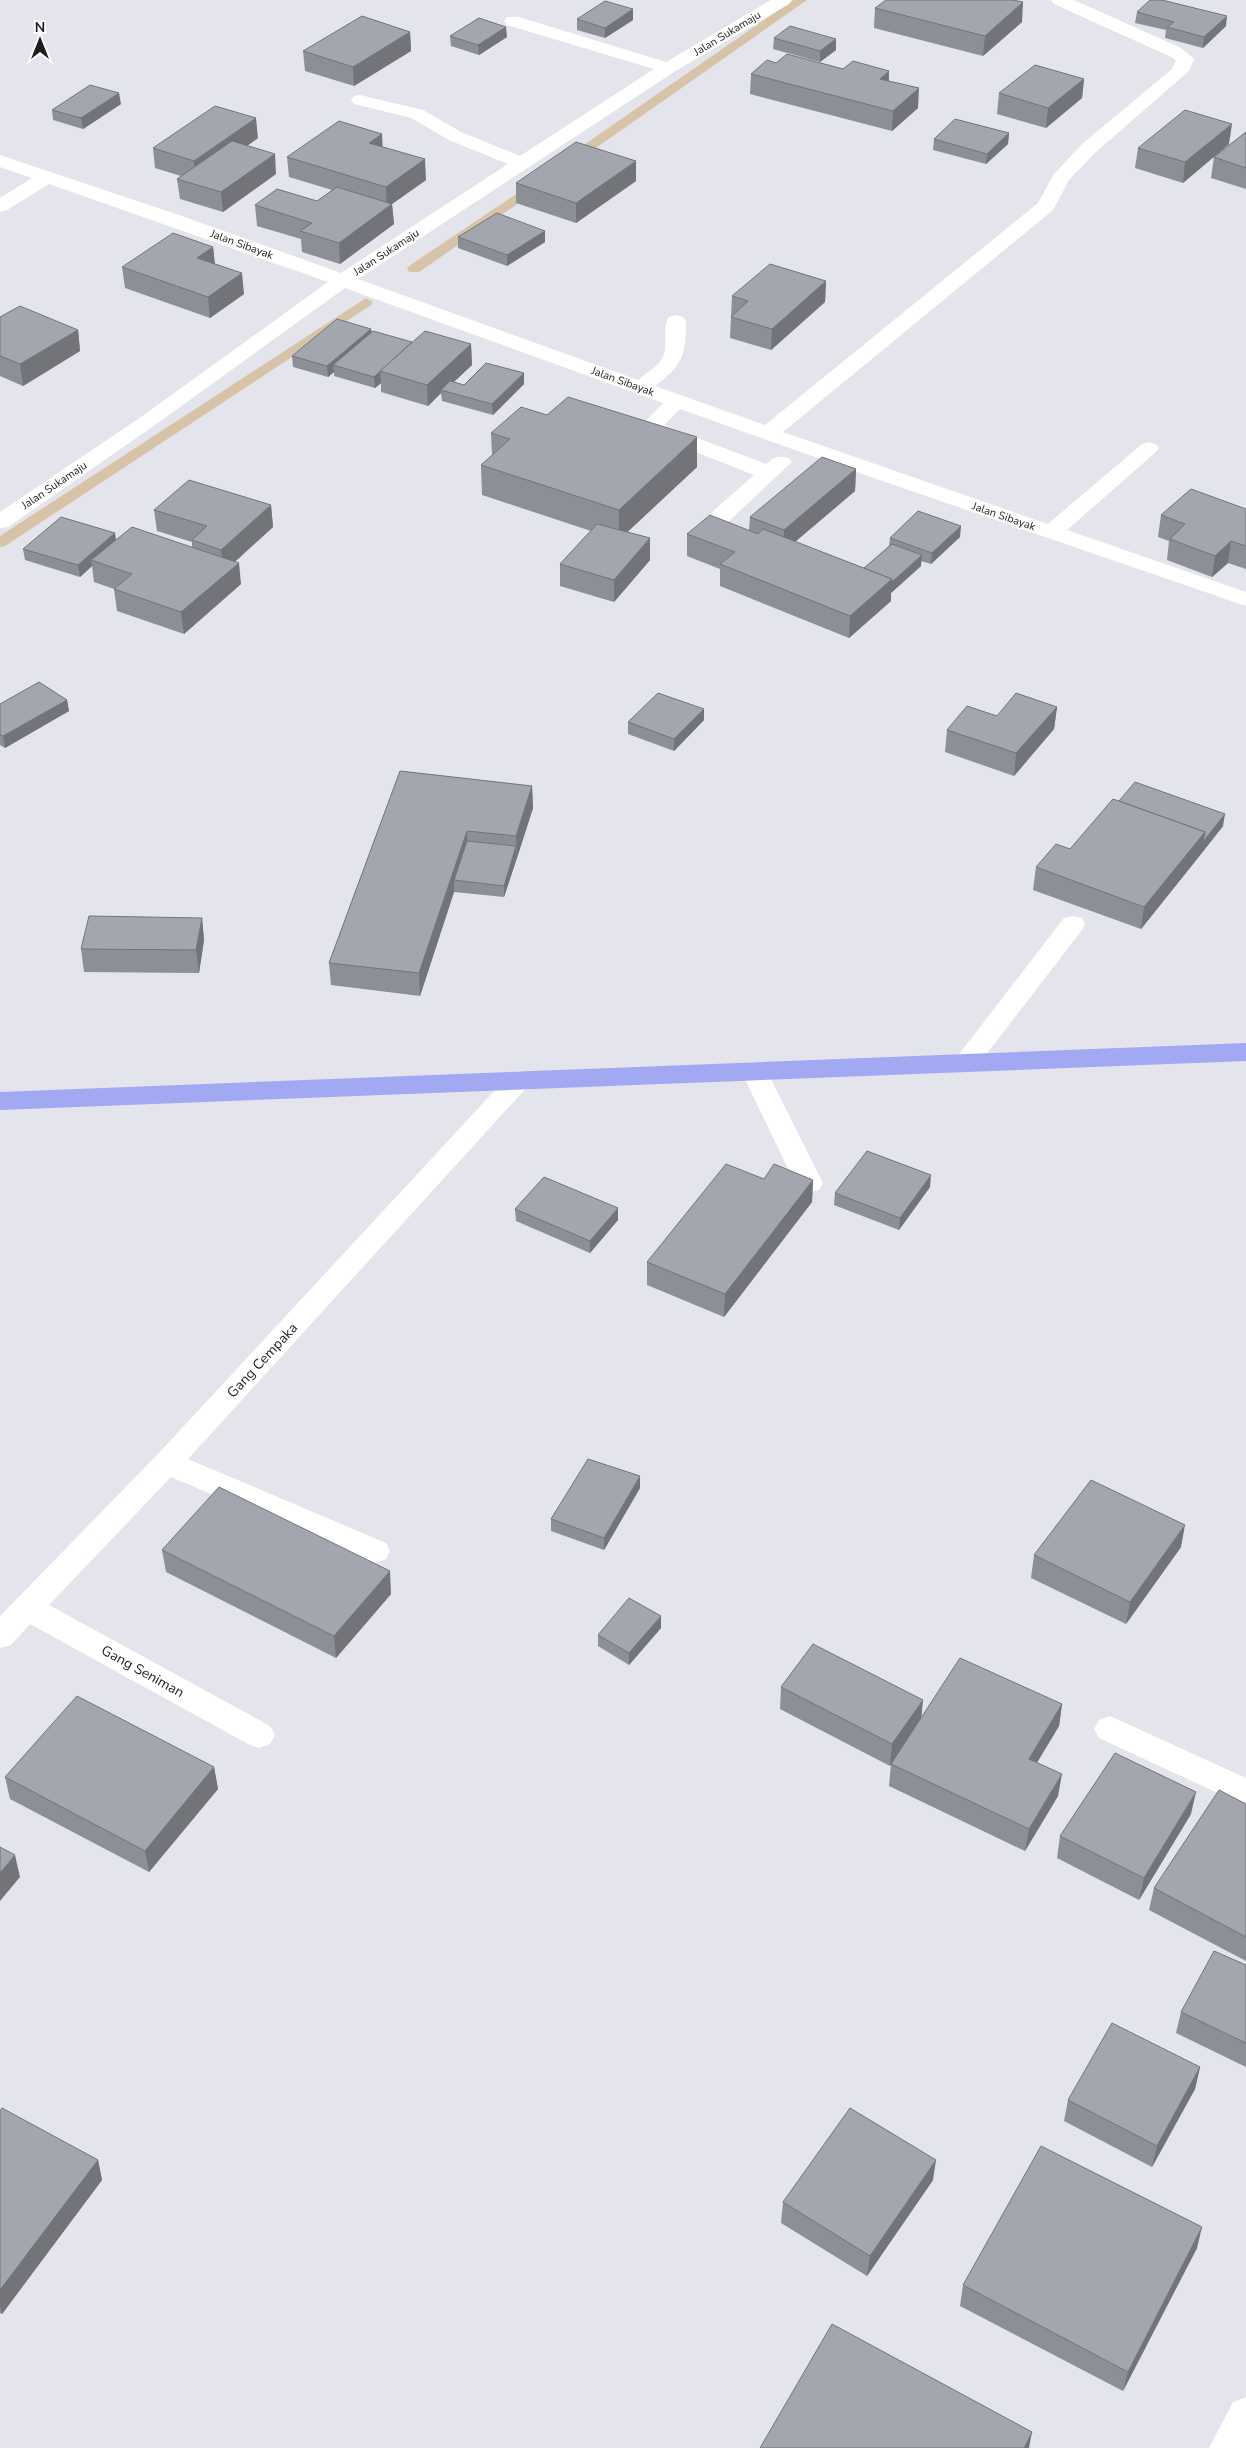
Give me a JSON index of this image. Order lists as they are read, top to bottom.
{
  "streets": {
    "street": [
      "Jalan Sukamaju",
      "Jalan Sibayak",
      "Gang Cempaka",
      "Gang Seniman"
    ]
  },
  "crossings": [
    ["Jalan Sukamaju", "Jalan Sibayak"],
    ["Gang Cempaka", "Gang Seniman"]
  ],
  "north": "top"
}
